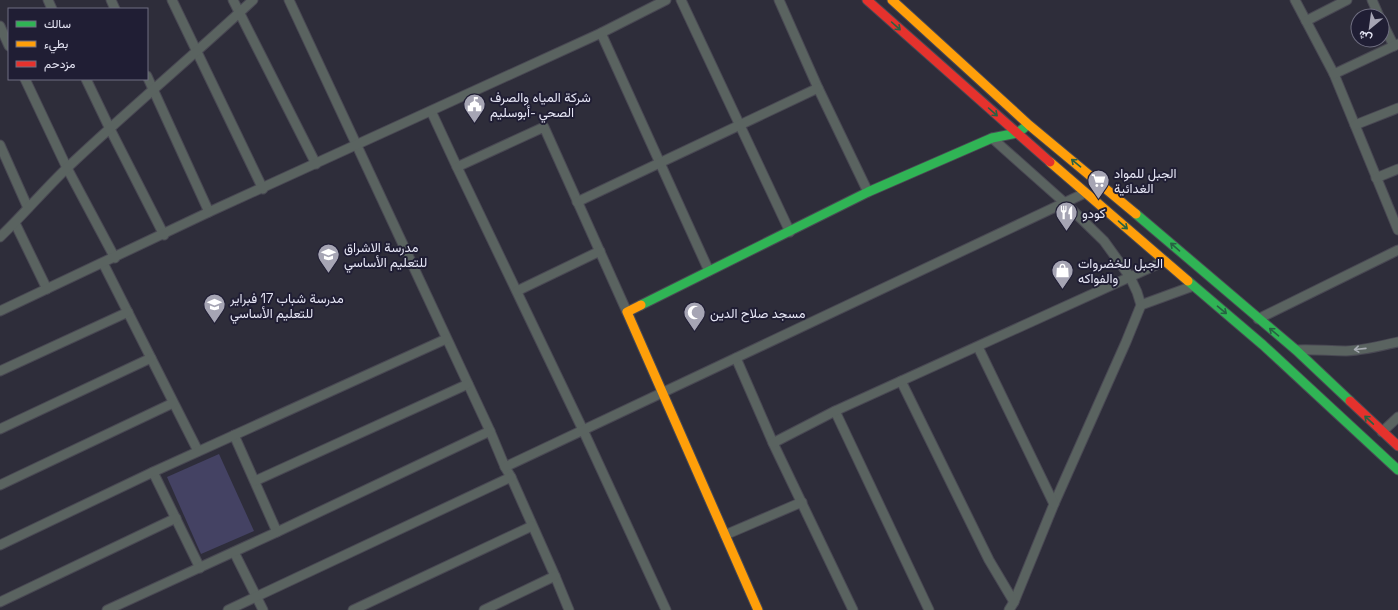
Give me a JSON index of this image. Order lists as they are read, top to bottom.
{
  "places": {
    "public building": ["شركة المياه والصرف الصحي -أبوسليم"],
    "supermarket": ["الجبل للمواد الغدائية"],
    "restaurant": ["كودو"],
    "school or university": ["مدرسة الاشراق للتعليم الأساسي", "مدرسة شباب 17 فبراير للتعليم الأساسي"],
    "shop": ["الجبل للخضروات والفواكه"],
    "mosque": ["مسجد صلاح الدين"]
  },
  "legend": ["سالك", "بطيء", "مزدحم"],
  "north": "bottom left"
}
